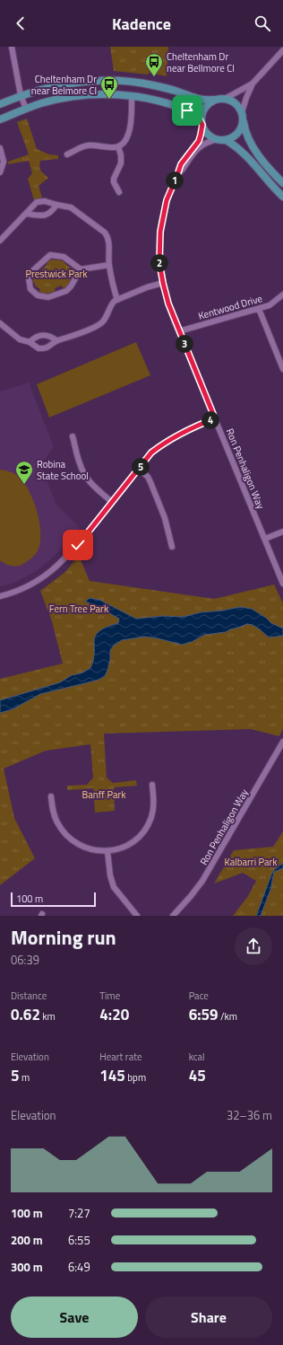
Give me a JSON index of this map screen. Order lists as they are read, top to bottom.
{
  "streets": {
    "street": ["Kentwood Drive", "Ron Penhaligon Way"]
  },
  "crossings": [
    ["Kentwood Drive", "Ron Penhaligon Way"]
  ],
  "parks": [
    "Prestwick Park",
    "Fern Tree Park",
    "Banff Park",
    "Kalbarri Park"
  ],
  "places": {
    "bus stop": ["Cheltenham Dr near Bellmore Cl", "Cheltenham Dr near Belmore Cl"],
    "school or university": ["Robina State School"]
  },
  "scale_bar": "100 m",
  "page": {
    "header": "Kadence",
    "pins": [
      "1",
      "2",
      "3",
      "4",
      "5"
    ],
    "scale": "100 m",
    "heading": ["Morning run", "06:39"],
    "stats": [
      ["Distance", "0.62 km"],
      ["Time", "4:20"],
      ["Pace", "6:59 /km"],
      ["Elevation", "5 m"],
      ["Heart rate", "145 bpm"],
      ["kcal", "45"]
    ],
    "chart": ["Elevation", "32–36 m"],
    "list": [
      {
        "name": "100 m",
        "note": "7:27"
      },
      {
        "name": "200 m",
        "note": "6:55"
      },
      {
        "name": "300 m",
        "note": "6:49"
      }
    ],
    "buttons": ["Save", "Share"]
  }
}
